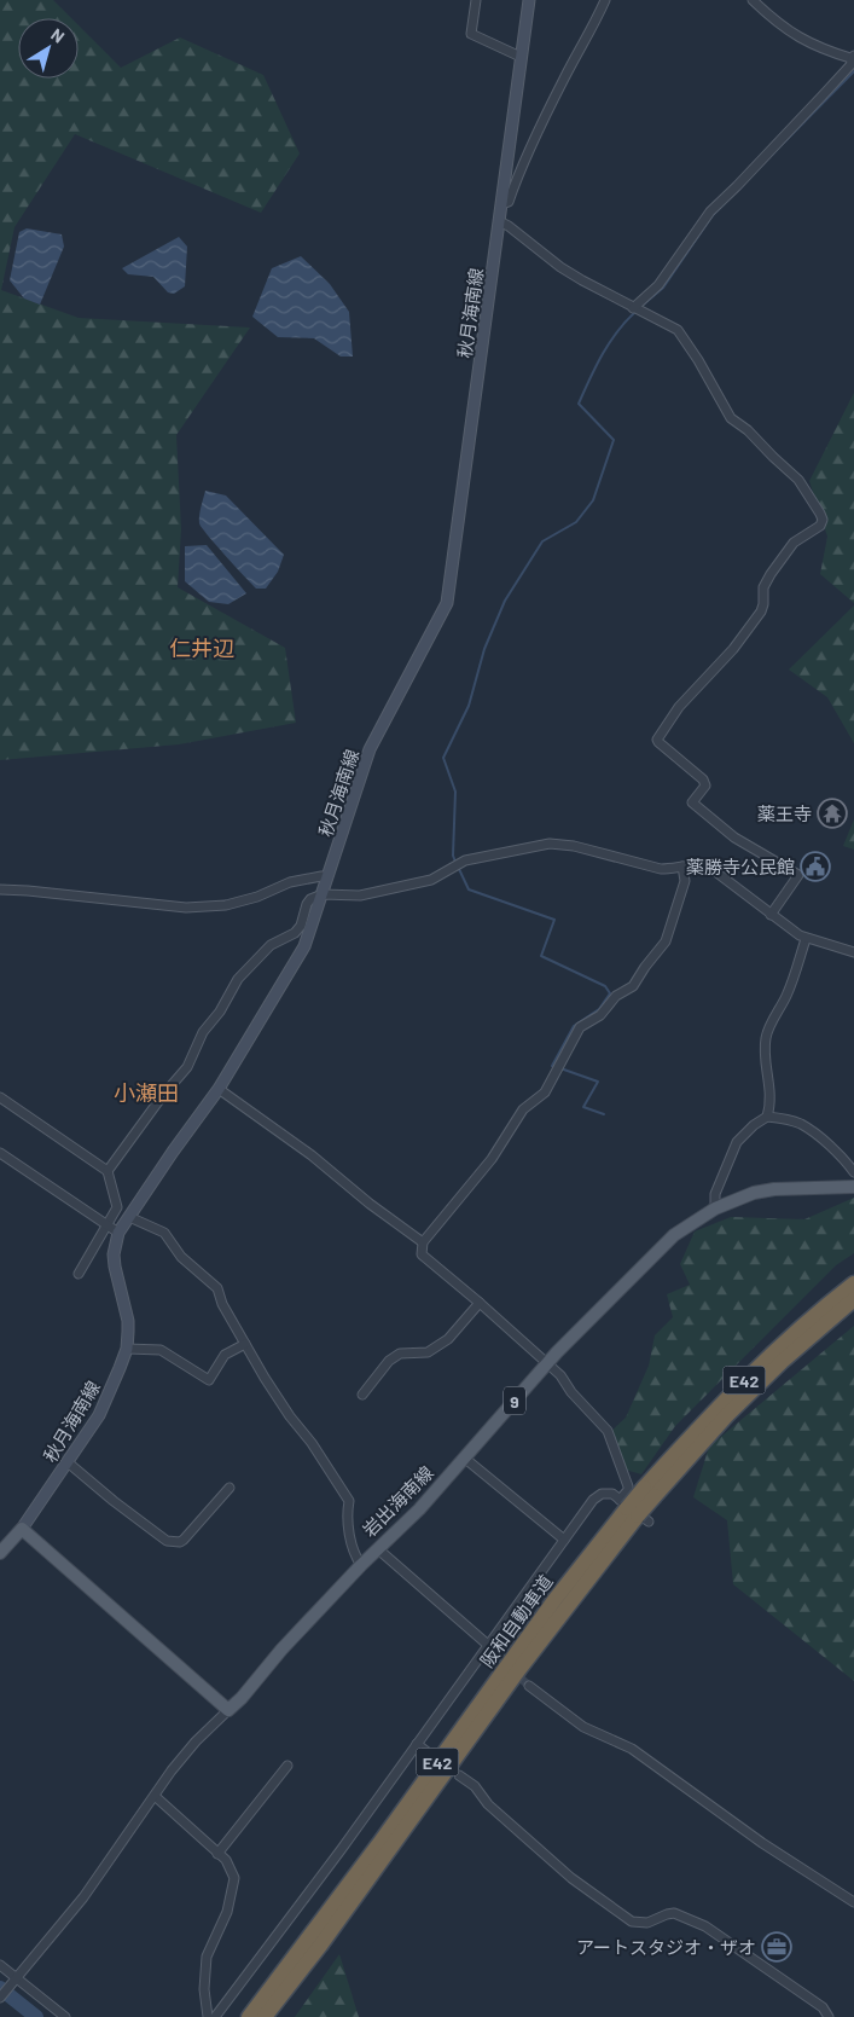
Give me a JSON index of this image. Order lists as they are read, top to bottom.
{
  "streets": {
    "highway": ["E42", "阪和自動車道"],
    "main road": ["秋月海南線", "9", "岩出海南線"]
  },
  "districts": ["仁井辺", "小瀬田"],
  "places": {
    "temple": ["薬王寺"],
    "public building": ["薬勝寺公民館"],
    "office": ["アートスタジオ・ザオ"]
  },
  "north": "top right"
}
